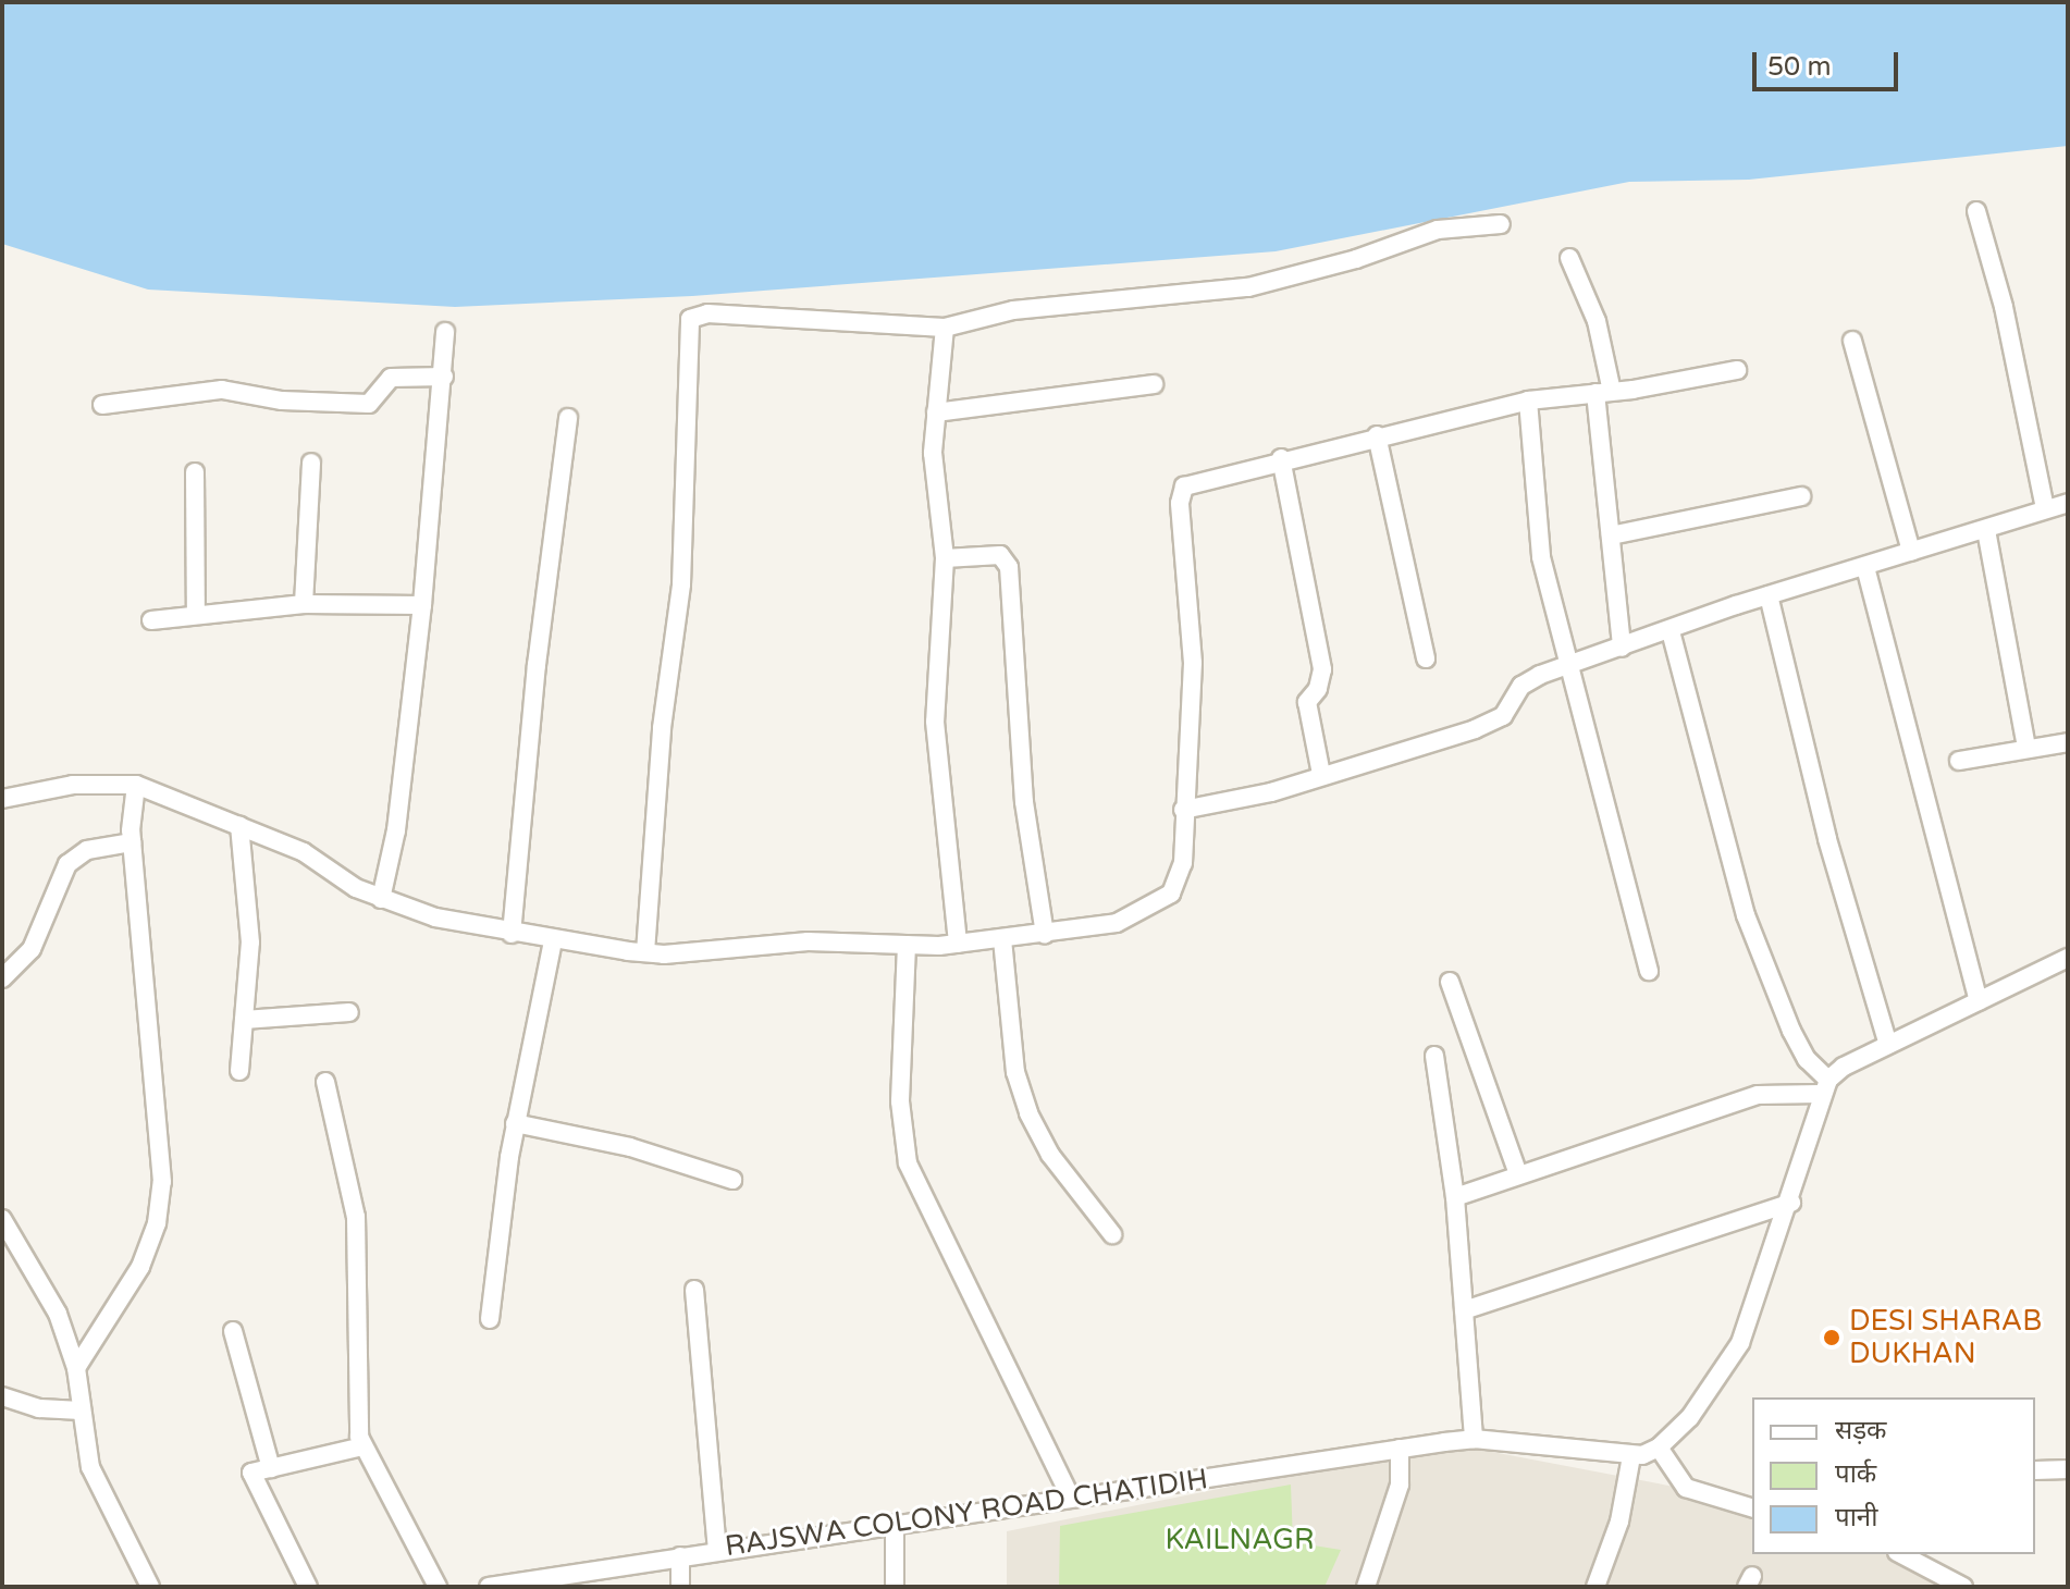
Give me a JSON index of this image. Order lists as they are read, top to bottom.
{
  "streets": {
    "street": ["RAJSWA COLONY ROAD CHATIDIH"]
  },
  "parks": ["KAILNAGR"],
  "places": ["DESI SHARAB DUKHAN"],
  "legend": ["सड़क", "पार्क", "पानी"],
  "scale_bar": "50 m"
}
